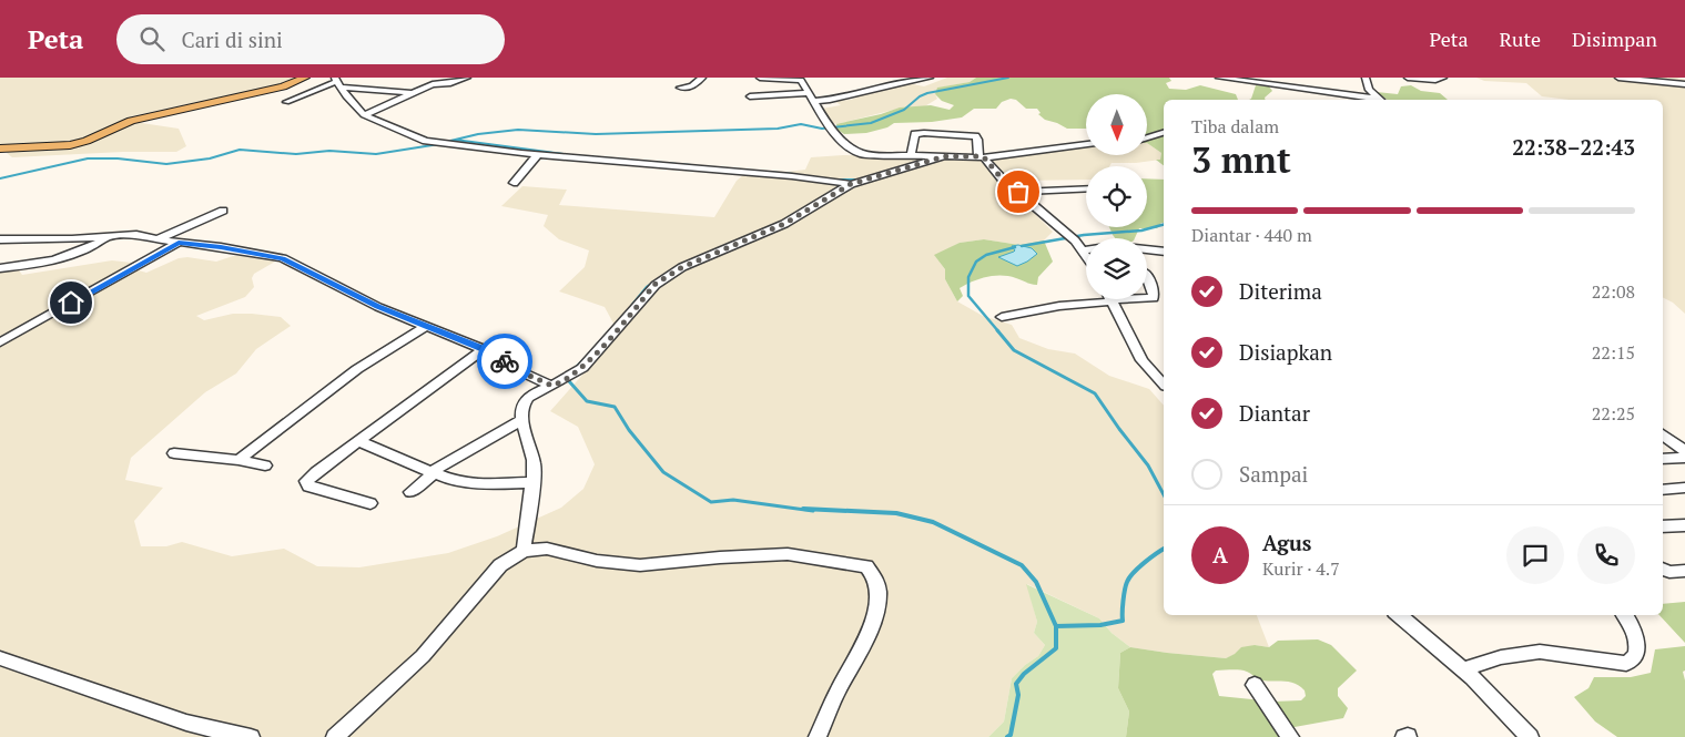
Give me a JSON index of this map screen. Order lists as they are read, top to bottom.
{
  "north": "bottom",
  "page": {
    "header": "Peta",
    "search": "Cari di sini",
    "nav": ["Peta", "Rute", "Disimpan"],
    "heading": ["3 mnt", "Tiba dalam", "22:38–22:43"],
    "panel": ["Agus", "Kurir · 4.7"],
    "bar": "Diantar · 440 m",
    "list": [
      ["Diterima", "22:08"],
      ["Disiapkan", "22:15"],
      ["Diantar", "22:25"],
      "Sampai"
    ],
    "round": "A"
  }
}
